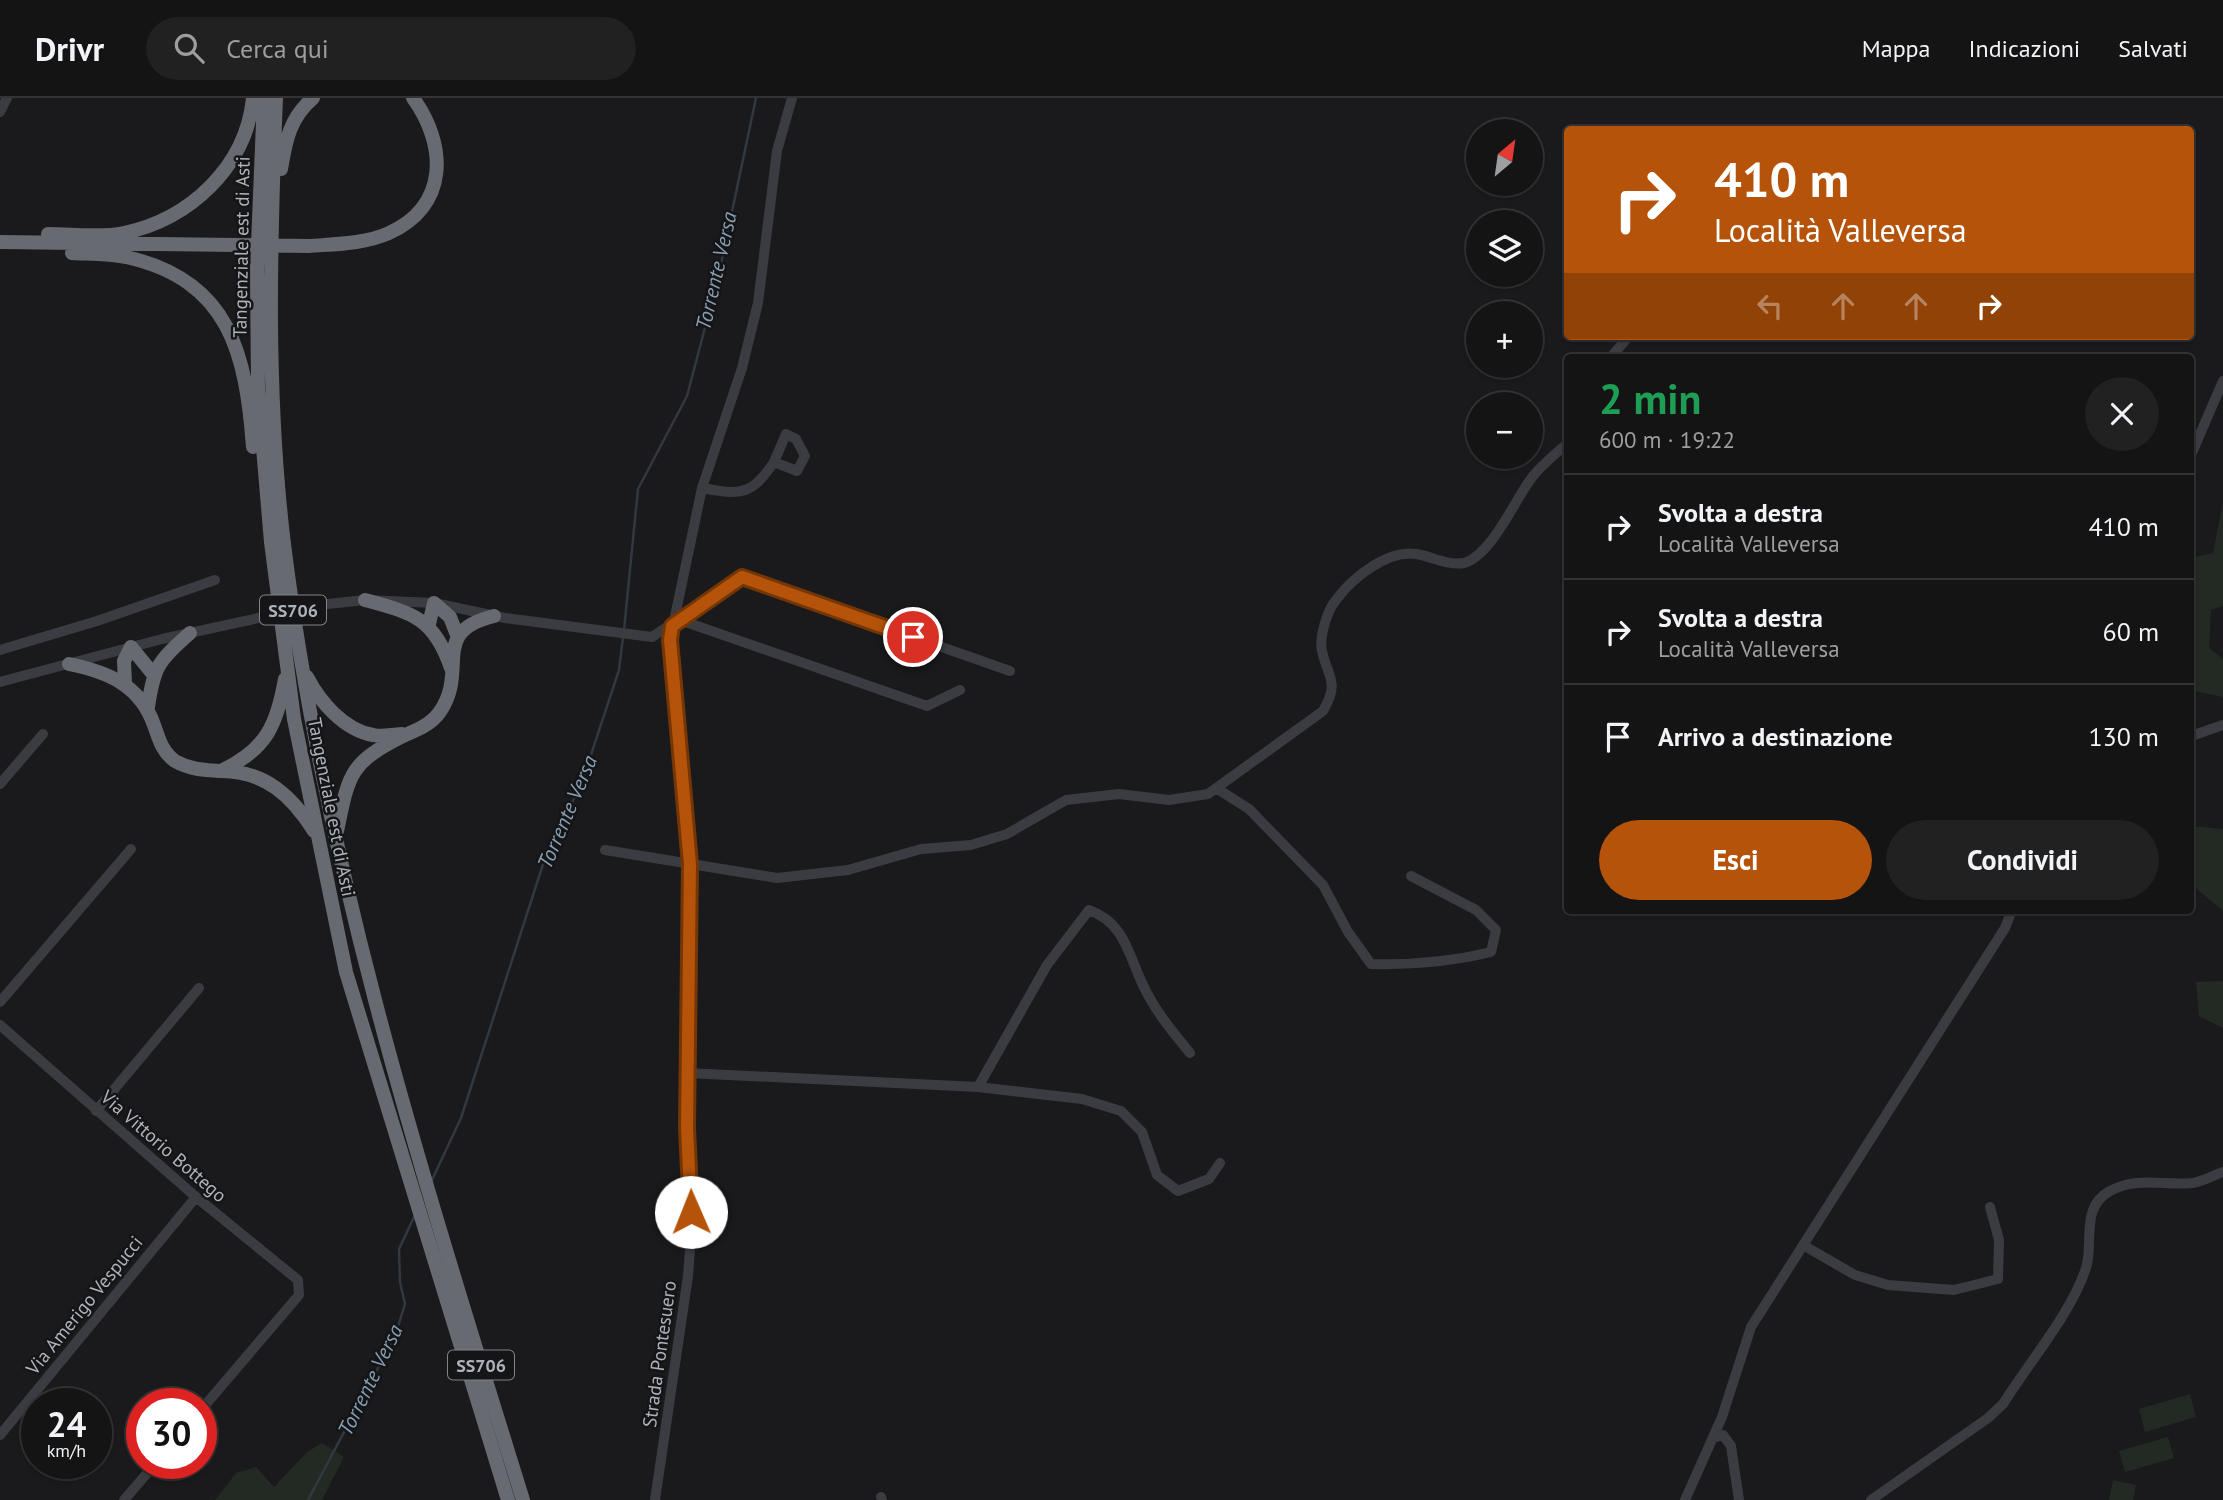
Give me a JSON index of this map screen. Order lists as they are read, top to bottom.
{
  "streets": {
    "highway": ["Tangenziale est di Asti", "SS706"],
    "street": ["Via Vittorio Bottego", "Via Amerigo Vespucci", "Strada Pontesuero"]
  },
  "crossings": [
    ["Via Vittorio Bottego", "Via Amerigo Vespucci"]
  ],
  "water": ["Torrente Versa"],
  "north": "top right",
  "page": {
    "header": "Drivr",
    "search": "Cerca qui",
    "nav": ["Mappa", "Indicazioni", "Salvati"],
    "map_buttons": ["+", "−"],
    "turn": ["410 m", "Località Valleversa"],
    "heading": ["2 min", "600 m · 19:22"],
    "list": [
      {
        "name": "Svolta a destra",
        "note": "Località Valleversa",
        "value": "410 m"
      },
      {
        "name": "Svolta a destra",
        "note": "Località Valleversa",
        "value": "60 m"
      },
      {
        "name": "Arrivo a destinazione",
        "value": "130 m"
      }
    ],
    "buttons": ["Esci", "Condividi"],
    "speed": "24 km/h",
    "limit": "30"
  }
}
